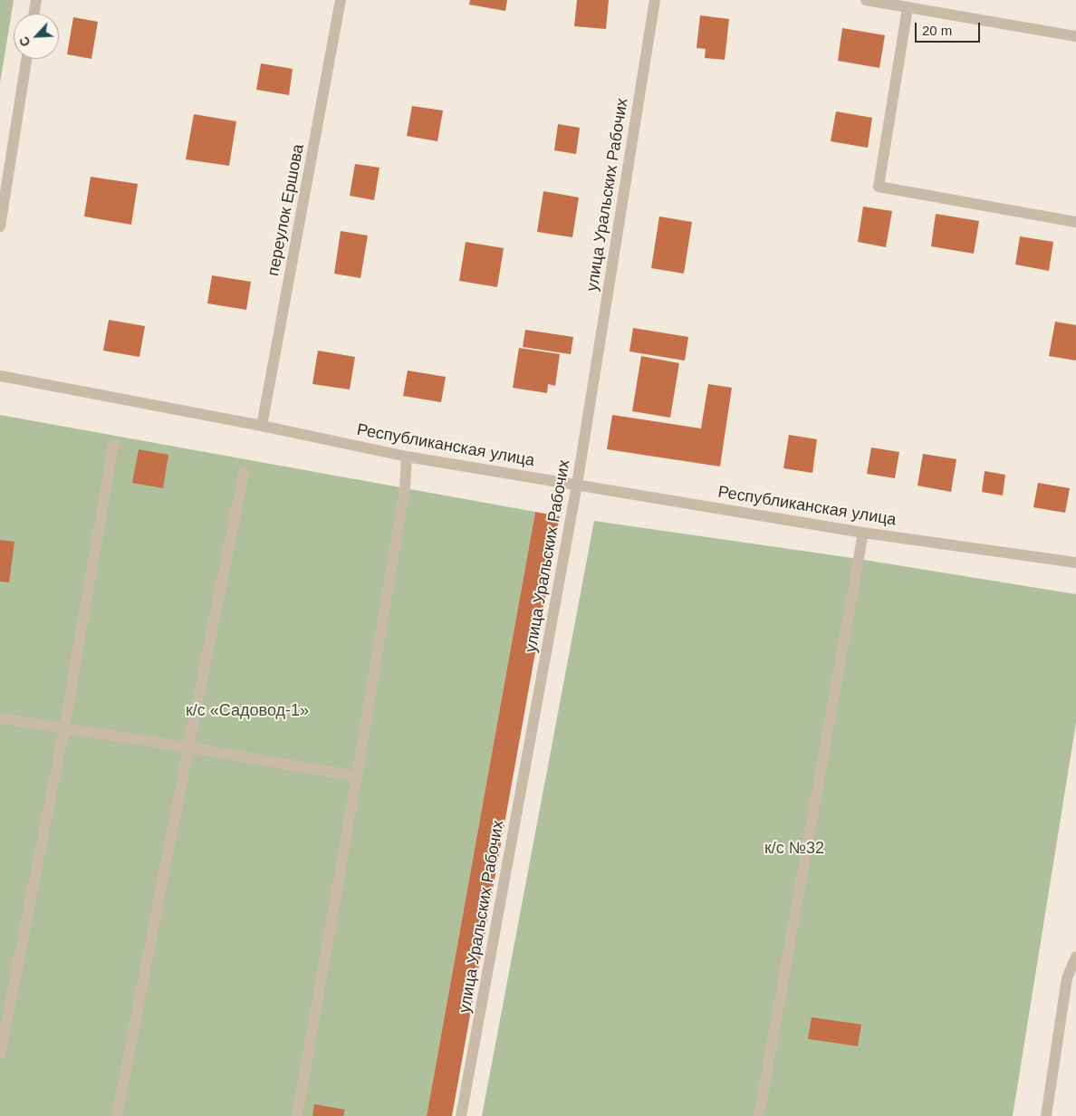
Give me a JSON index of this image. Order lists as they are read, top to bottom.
{
  "streets": {
    "street": ["улица Уральских Рабочих", "переулок Ершова", "Республиканская улица"]
  },
  "crossings": [
    ["улица Уральских Рабочих", "Республиканская улица"],
    ["переулок Ершова", "Республиканская улица"]
  ],
  "parks": ["к/с «Садовод-1»", "к/с №32"],
  "scale_bar": "20 m",
  "north": "bottom left"
}
